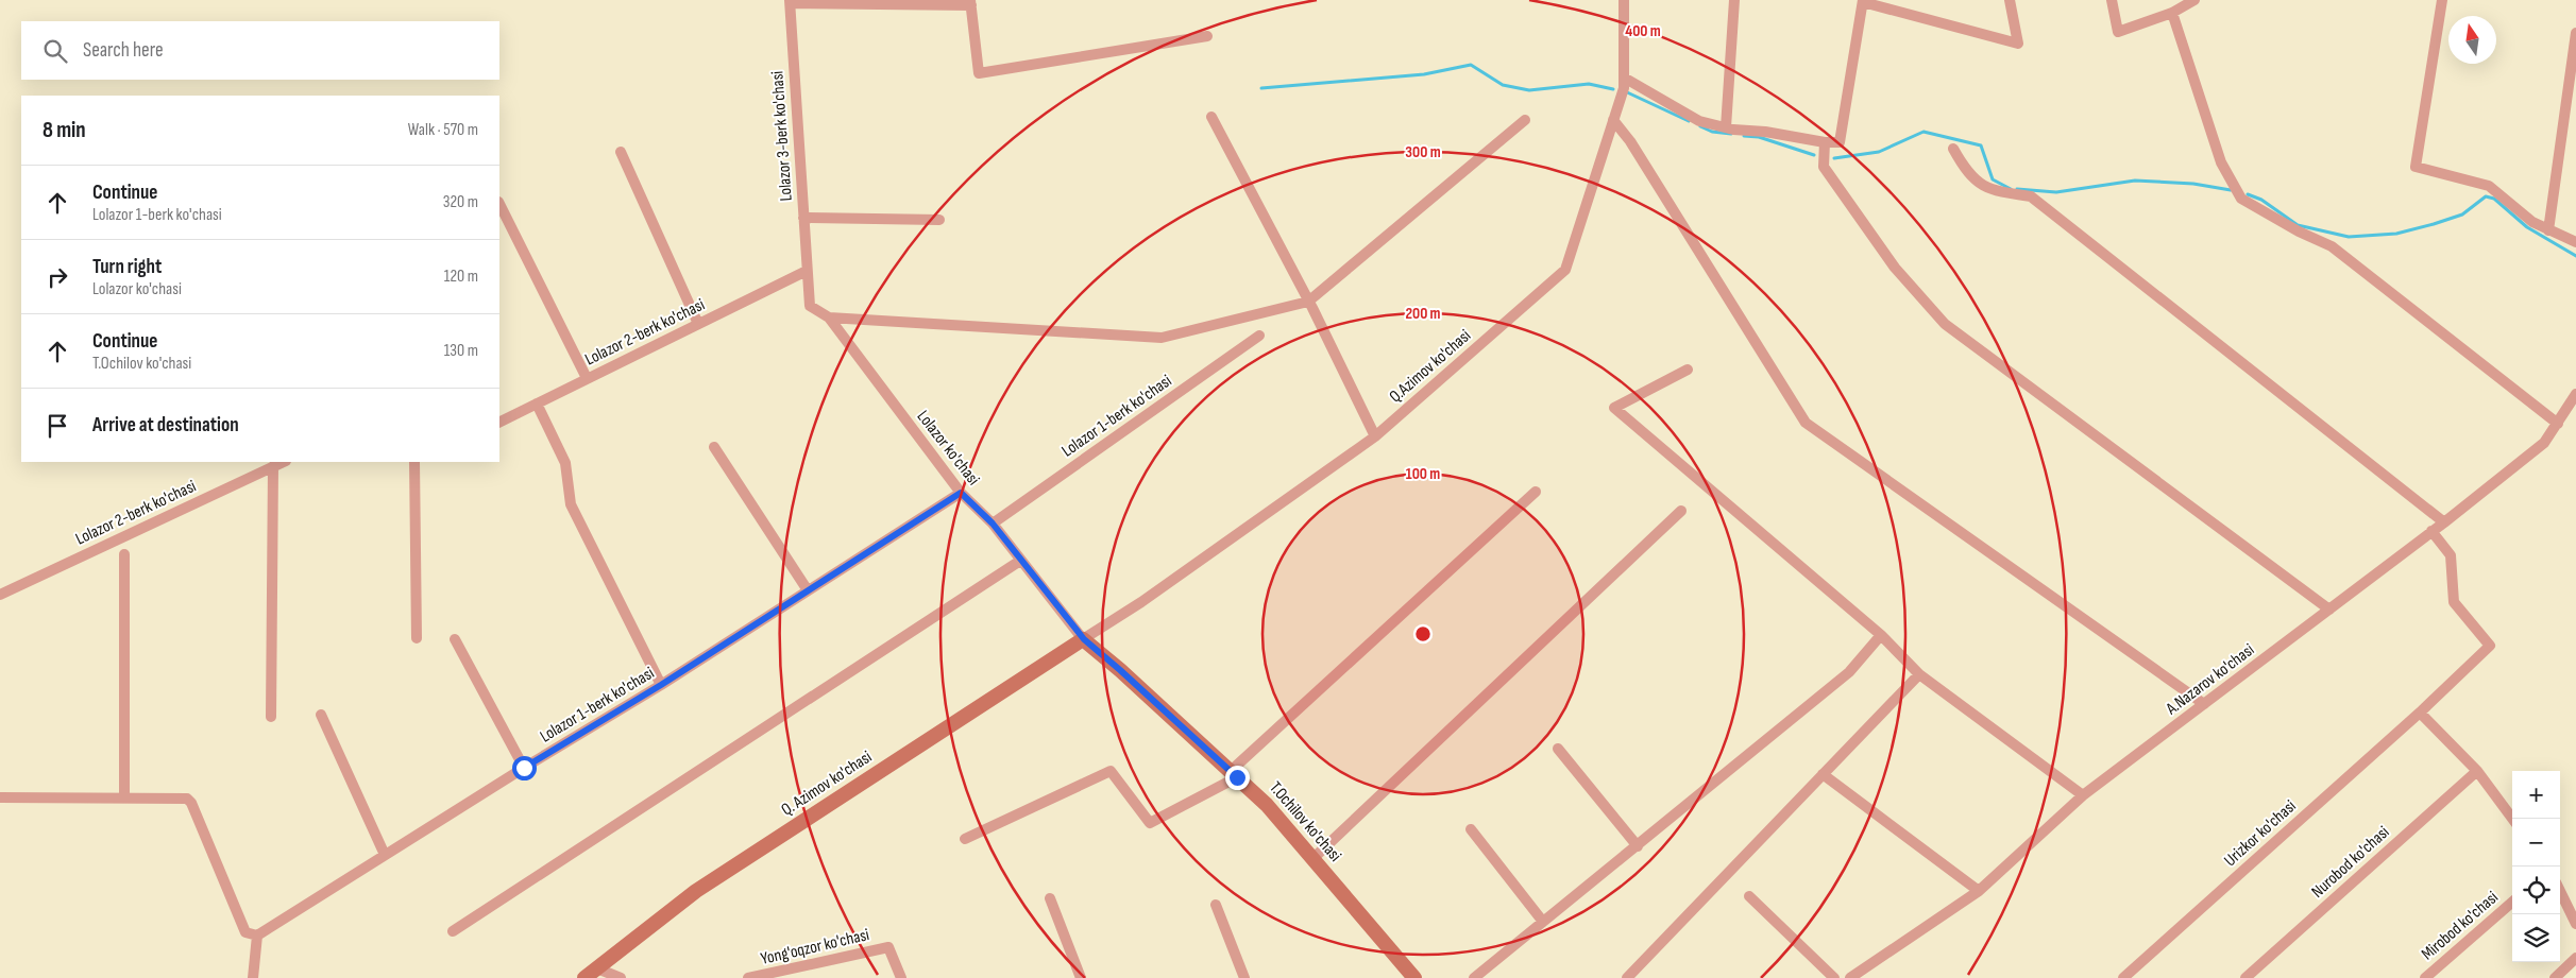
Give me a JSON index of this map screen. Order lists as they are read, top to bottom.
{
  "streets": {
    "main road": ["Q. Azimov ko'chasi", "T.Ochilov ko'chasi"],
    "street": [
      "Lolazor 3-berk ko'chasi",
      "Lolazor 2-berk ko'chasi",
      "Q.Azimov ko'chasi",
      "Lolazor 1-berk ko'chasi",
      "Lolazor ko'chasi",
      "A.Nazarov ko'chasi",
      "Urizkor ko'chasi",
      "Nurobod ko'chasi",
      "Mirobod ko'chasi",
      "Yong'oqzor ko'chasi"
    ]
  },
  "crossings": [
    ["Lolazor 3-berk ko'chasi", "Lolazor 2-berk ko'chasi"],
    ["Lolazor 3-berk ko'chasi", "Lolazor ko'chasi"],
    ["Lolazor 2-berk ko'chasi", "Lolazor ko'chasi"],
    ["Q.Azimov ko'chasi", "Lolazor ko'chasi"],
    ["Q.Azimov ko'chasi", "Q. Azimov ko'chasi"],
    ["Q.Azimov ko'chasi", "T.Ochilov ko'chasi"],
    ["Lolazor 1-berk ko'chasi", "Lolazor ko'chasi"],
    ["Lolazor ko'chasi", "Q. Azimov ko'chasi"],
    ["Lolazor ko'chasi", "T.Ochilov ko'chasi"],
    ["A.Nazarov ko'chasi", "Urizkor ko'chasi"],
    ["Q. Azimov ko'chasi", "T.Ochilov ko'chasi"]
  ],
  "north": "top",
  "page": {
    "search": "Search here",
    "heading": ["8 min", "Walk · 570 m"],
    "list": [
      ["Continue", "Lolazor 1-berk ko'chasi", "320 m"],
      ["Turn right", "Lolazor ko'chasi", "120 m"],
      ["Continue", "T.Ochilov ko'chasi", "130 m"],
      "Arrive at destination"
    ],
    "map_buttons": ["+", "−"]
  },
  "rings": [
    "400 m",
    "300 m",
    "200 m",
    "100 m"
  ]
}
